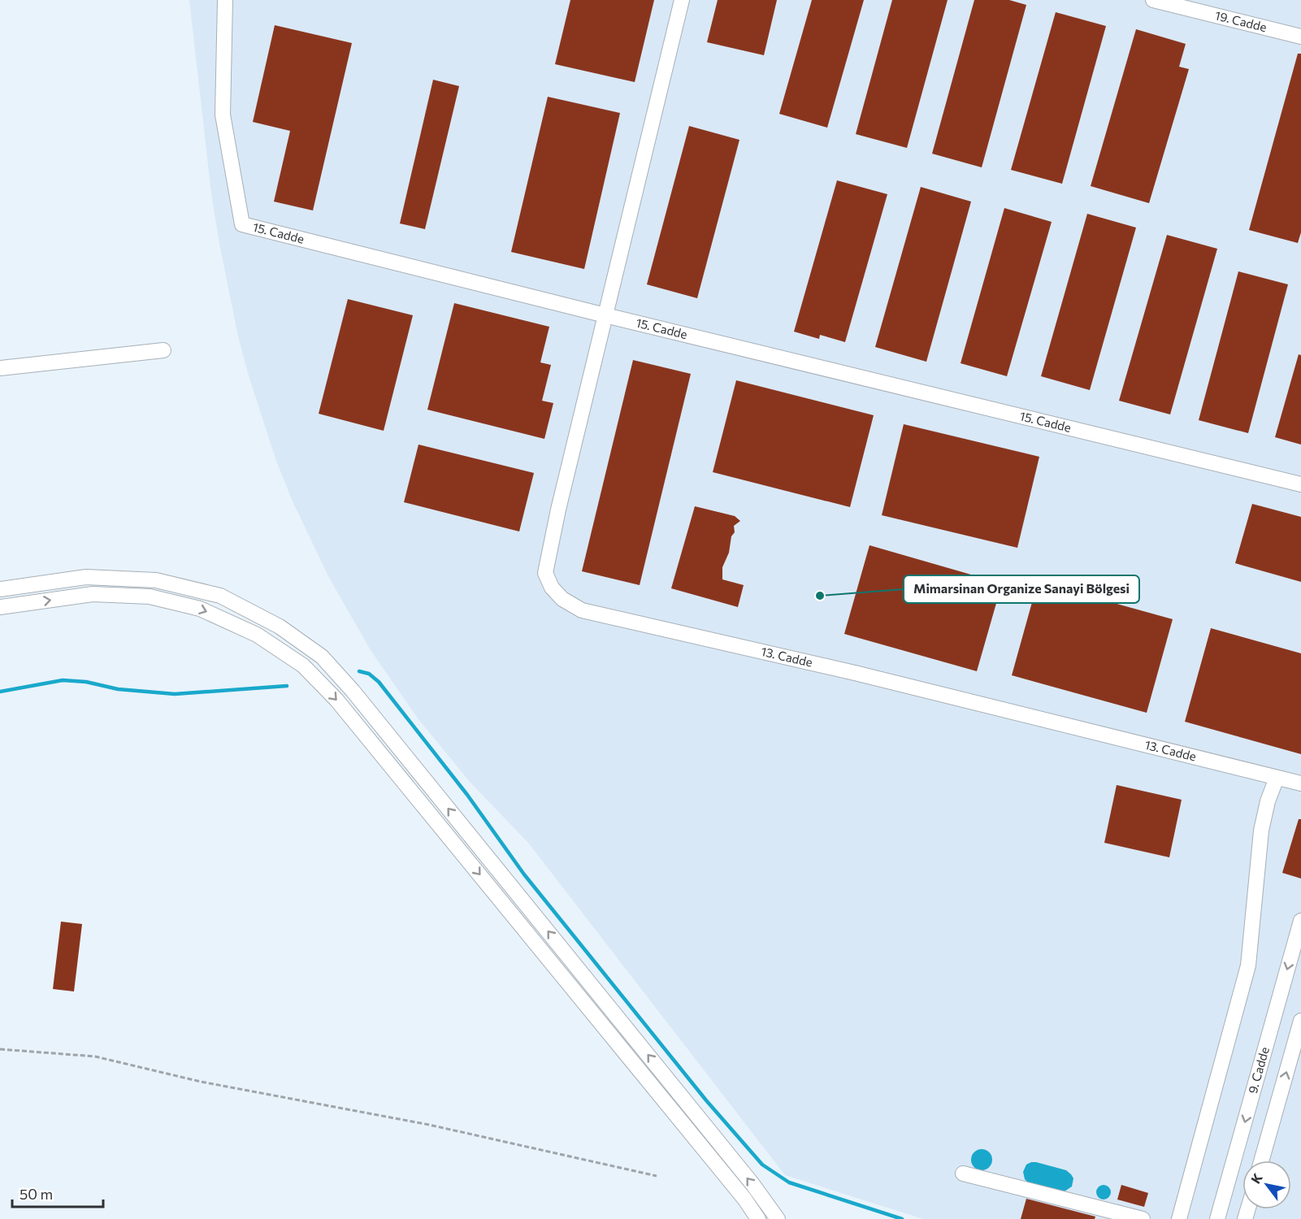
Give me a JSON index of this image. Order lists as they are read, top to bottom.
{
  "streets": {
    "street": [
      "19. Cadde",
      "15. Cadde",
      "13. Cadde",
      "9. Cadde"
    ]
  },
  "crossings": [
    ["15. Cadde", "13. Cadde"]
  ],
  "places": ["Mimarsinan Organize Sanayi Bölgesi"],
  "scale_bar": "50 m",
  "north": "top left"
}
